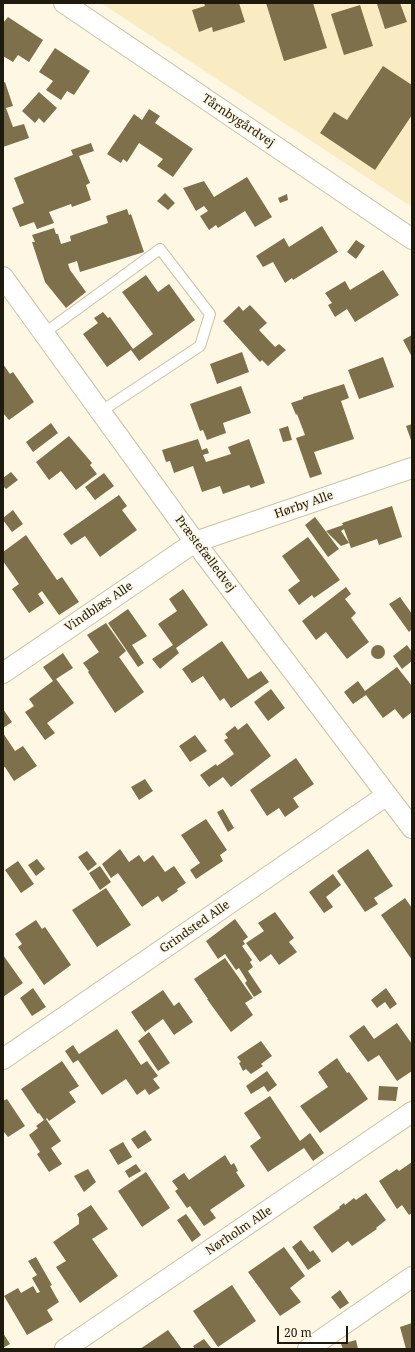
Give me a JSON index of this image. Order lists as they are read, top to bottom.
{
  "streets": {
    "street": [
      "Tårnbygårdvej",
      "Hørby Alle",
      "Præstefælledvej",
      "Vindblæs Alle",
      "Grindsted Alle",
      "Nørholm Alle"
    ]
  },
  "crossings": [
    ["Hørby Alle", "Præstefælledvej"],
    ["Hørby Alle", "Vindblæs Alle"],
    ["Præstefælledvej", "Vindblæs Alle"],
    ["Præstefælledvej", "Grindsted Alle"]
  ],
  "scale_bar": "20 m"
}
